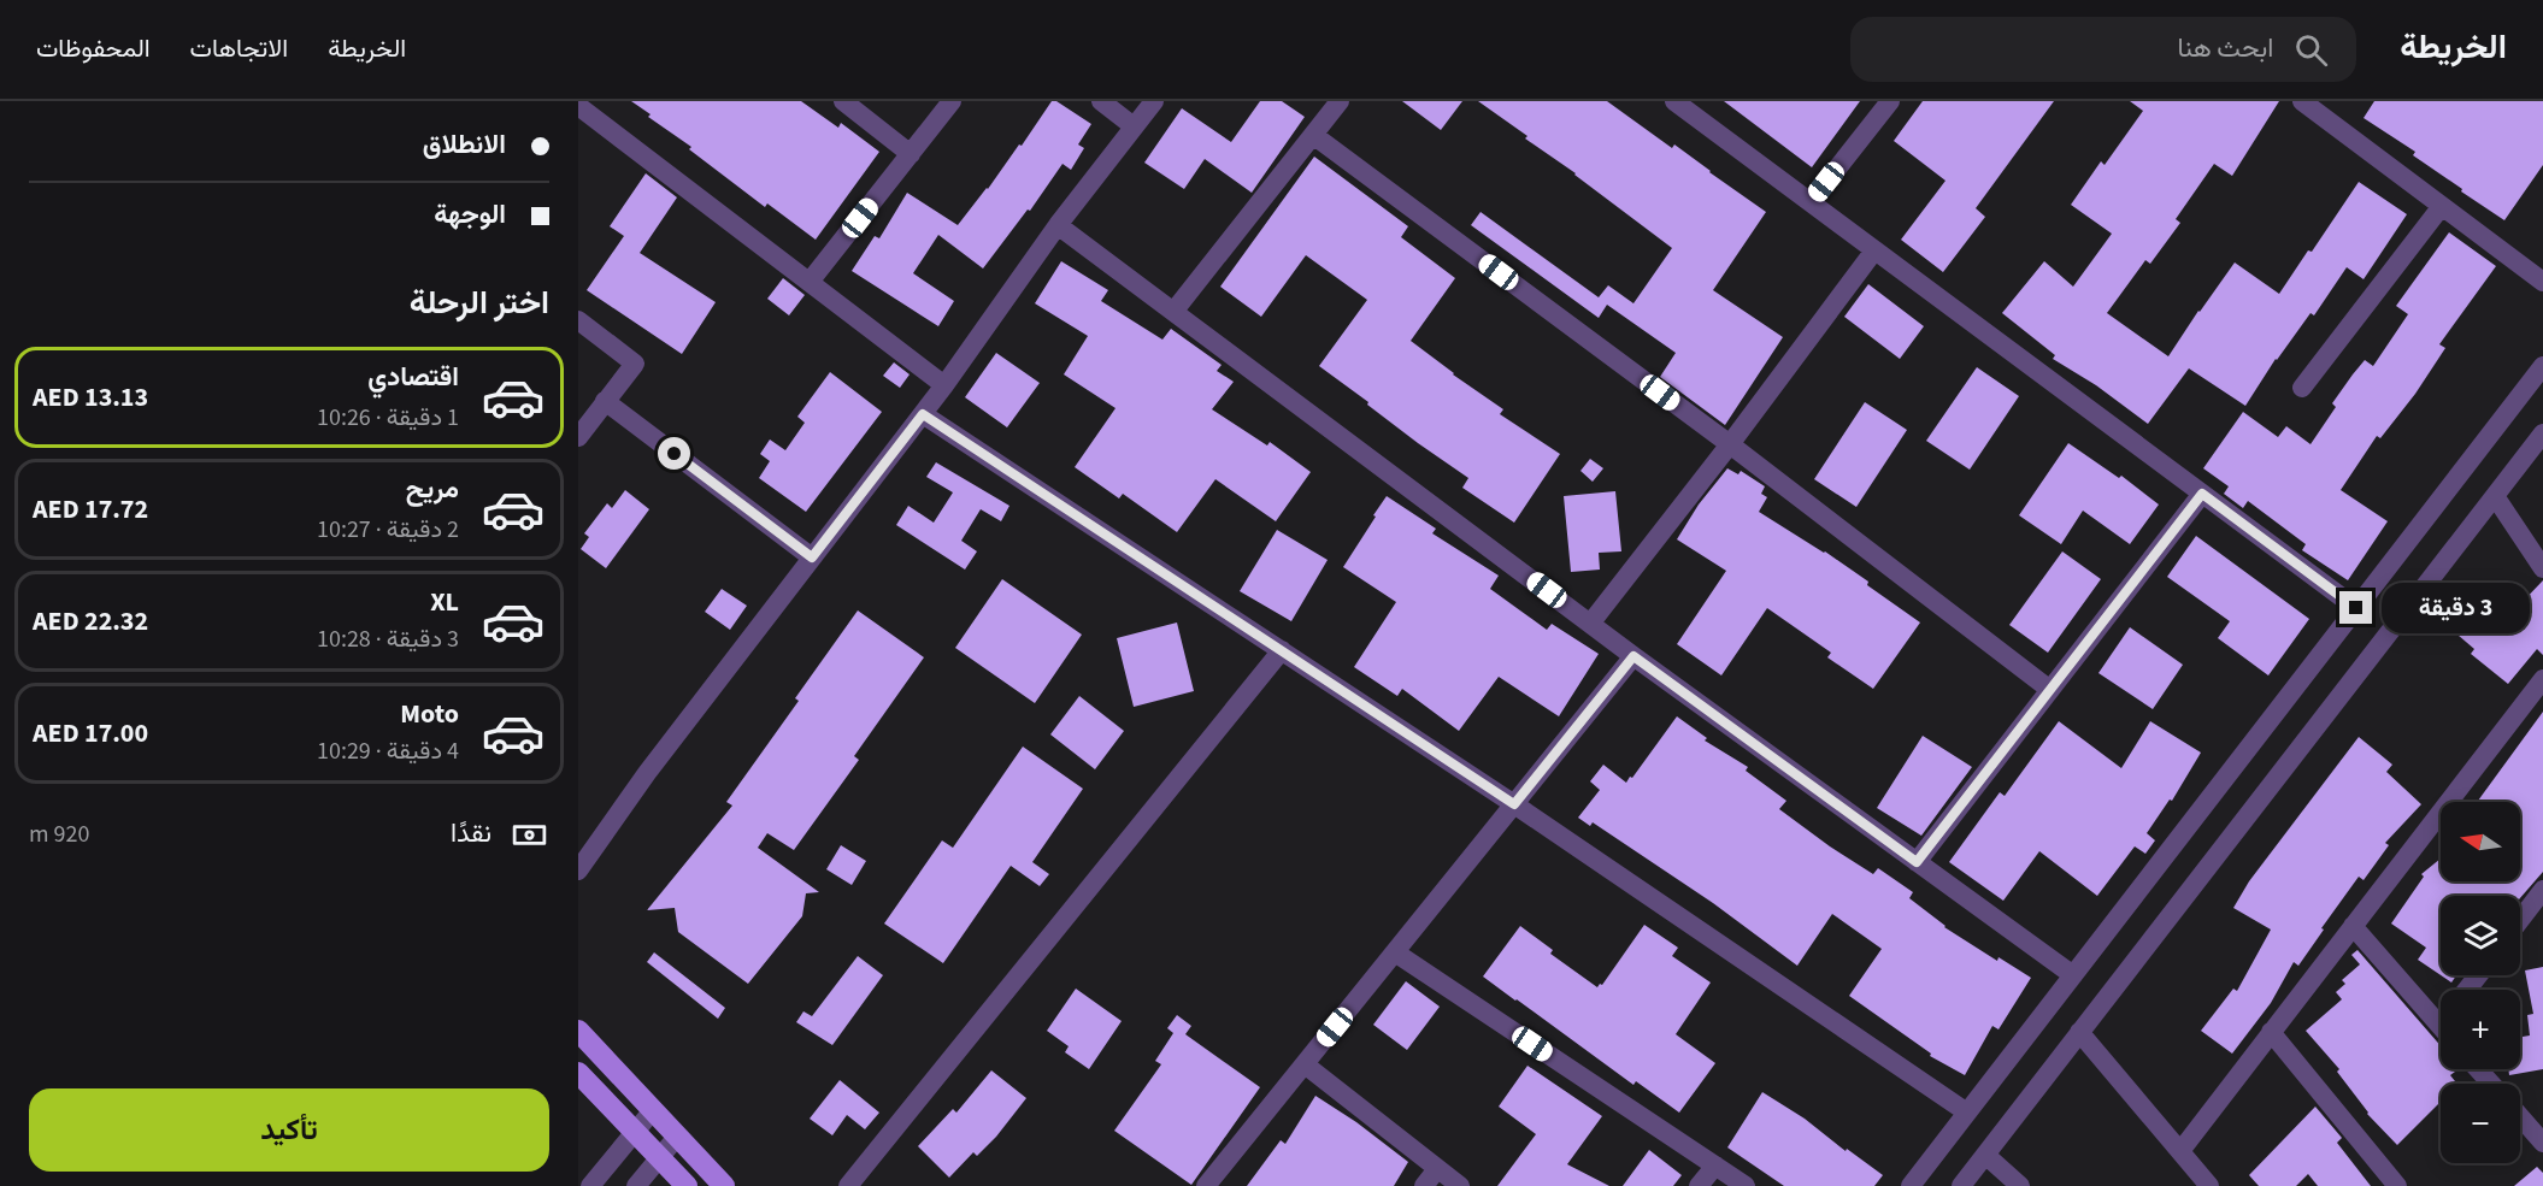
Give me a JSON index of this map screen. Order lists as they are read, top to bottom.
{
  "north": "left",
  "page": {
    "header": "الخريطة",
    "search": "ابحث هنا",
    "nav": ["الخريطة", "الاتجاهات", "المحفوظات"],
    "banner": ["الانطلاق", "الوجهة"],
    "heading": "اختر الرحلة",
    "list": [
      {
        "name": "اقتصادي",
        "note": "1 دقيقة · 10:26",
        "value": "AED 13.13"
      },
      {
        "name": "مريح",
        "note": "2 دقيقة · 10:27",
        "value": "AED 17.72"
      },
      {
        "name": "XL",
        "note": "3 دقيقة · 10:28",
        "value": "AED 22.32"
      },
      {
        "name": "Moto",
        "note": "4 دقيقة · 10:29",
        "value": "AED 17.00"
      }
    ],
    "bubble": "3 دقيقة",
    "pay": ["نقدًا", "920 m"],
    "map_buttons": ["+", "−"],
    "buttons": "تأكيد"
  }
}
